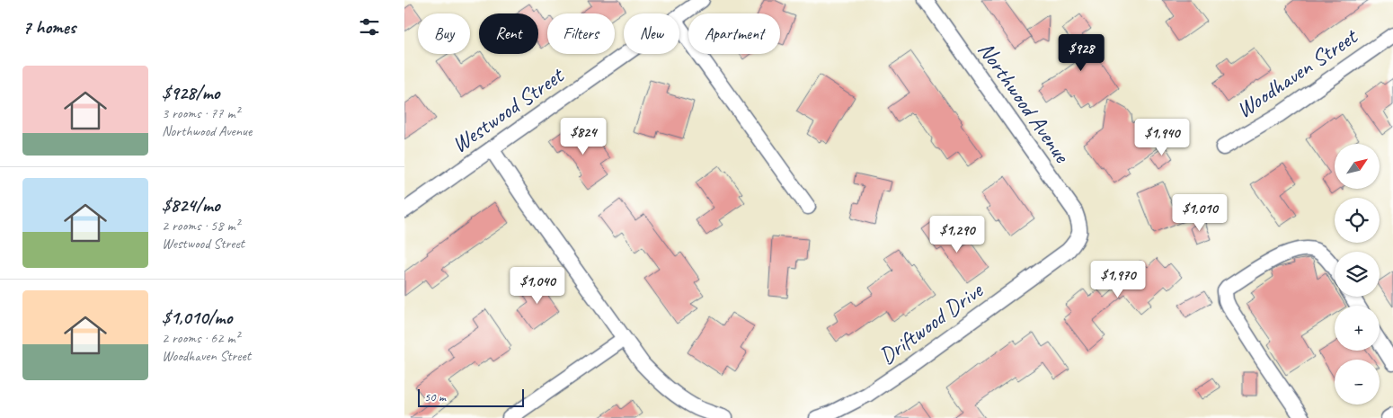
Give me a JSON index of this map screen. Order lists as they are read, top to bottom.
{
  "streets": {
    "street": [
      "Woodhaven Street",
      "Northwood Avenue",
      "Westwood Street",
      "Driftwood Drive"
    ]
  },
  "crossings": [
    ["Northwood Avenue", "Driftwood Drive"]
  ],
  "scale_bar": "50 m",
  "north": "top right",
  "page": {
    "heading": "7 homes",
    "chip": [
      "Buy",
      "Rent",
      "Filters",
      "New",
      "Apartment"
    ],
    "price": [
      "$928",
      "$824",
      "$1,940",
      "$1,010",
      "$1,290",
      "$1,970",
      "$1,040"
    ],
    "list": [
      {
        "name": "$928/mo",
        "note": "3 rooms · 77 m² · Northwood Avenue"
      },
      {
        "name": "$824/mo",
        "note": "2 rooms · 58 m² · Westwood Street"
      },
      {
        "name": "$1,010/mo",
        "note": "2 rooms · 62 m² · Woodhaven Street"
      }
    ],
    "map_buttons": ["+", "−"],
    "scale": "50 m"
  }
}
